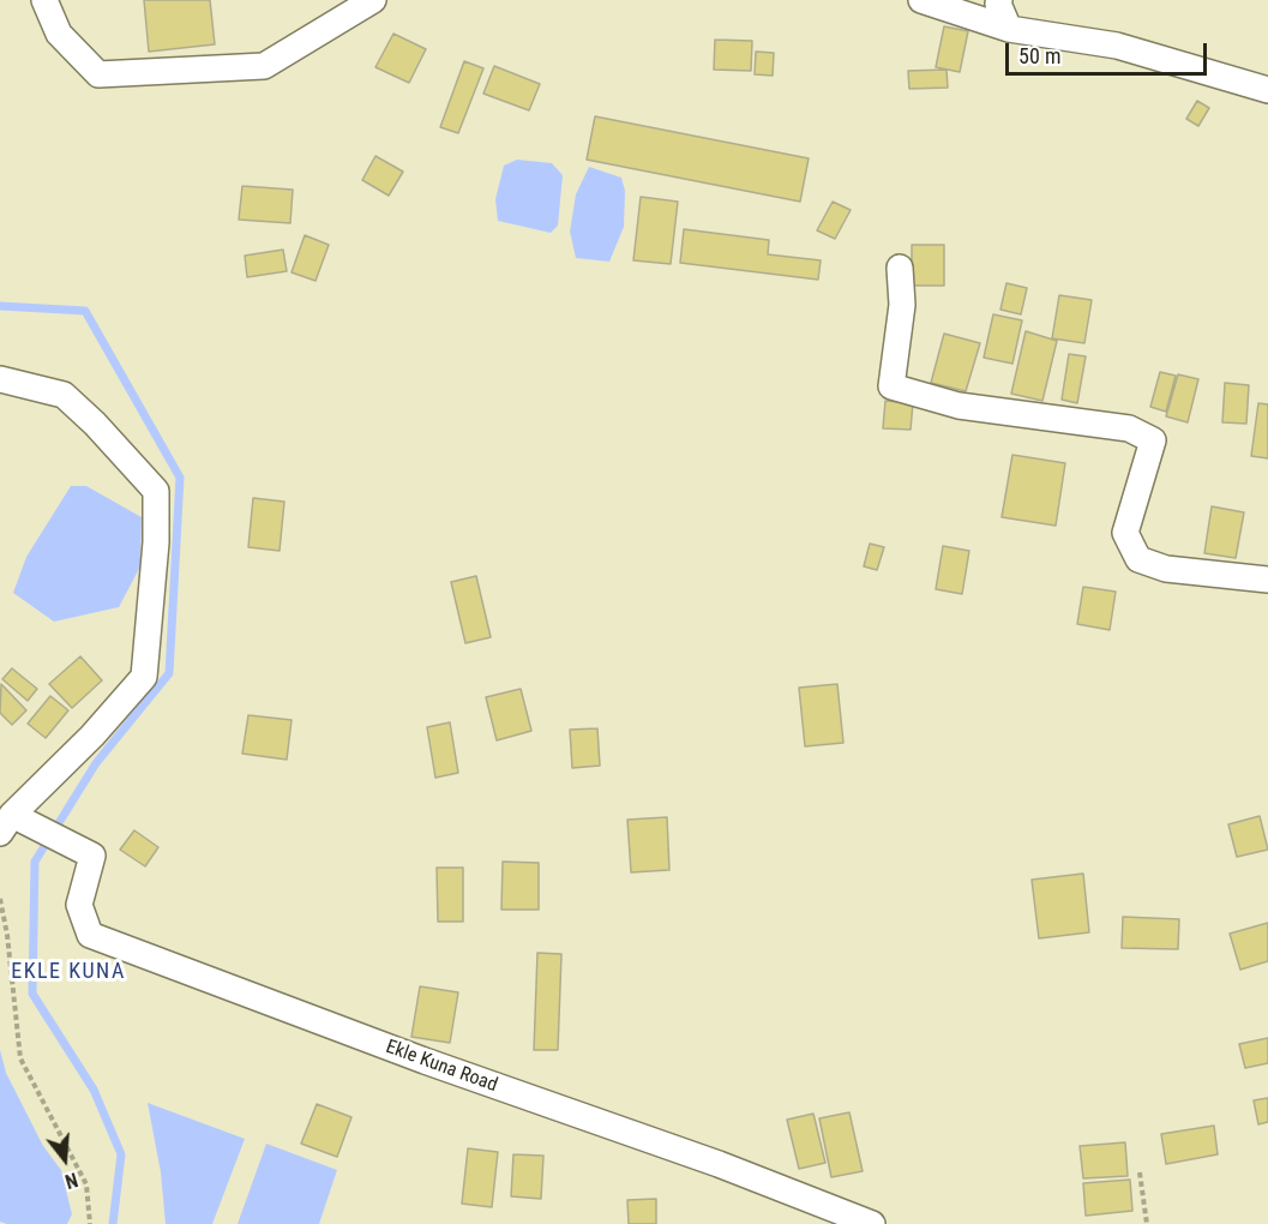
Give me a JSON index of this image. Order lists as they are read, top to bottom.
{
  "streets": {
    "street": ["Ekle Kuna Road"]
  },
  "districts": ["EKLE KUNA"],
  "scale_bar": "50 m",
  "north": "bottom"
}
